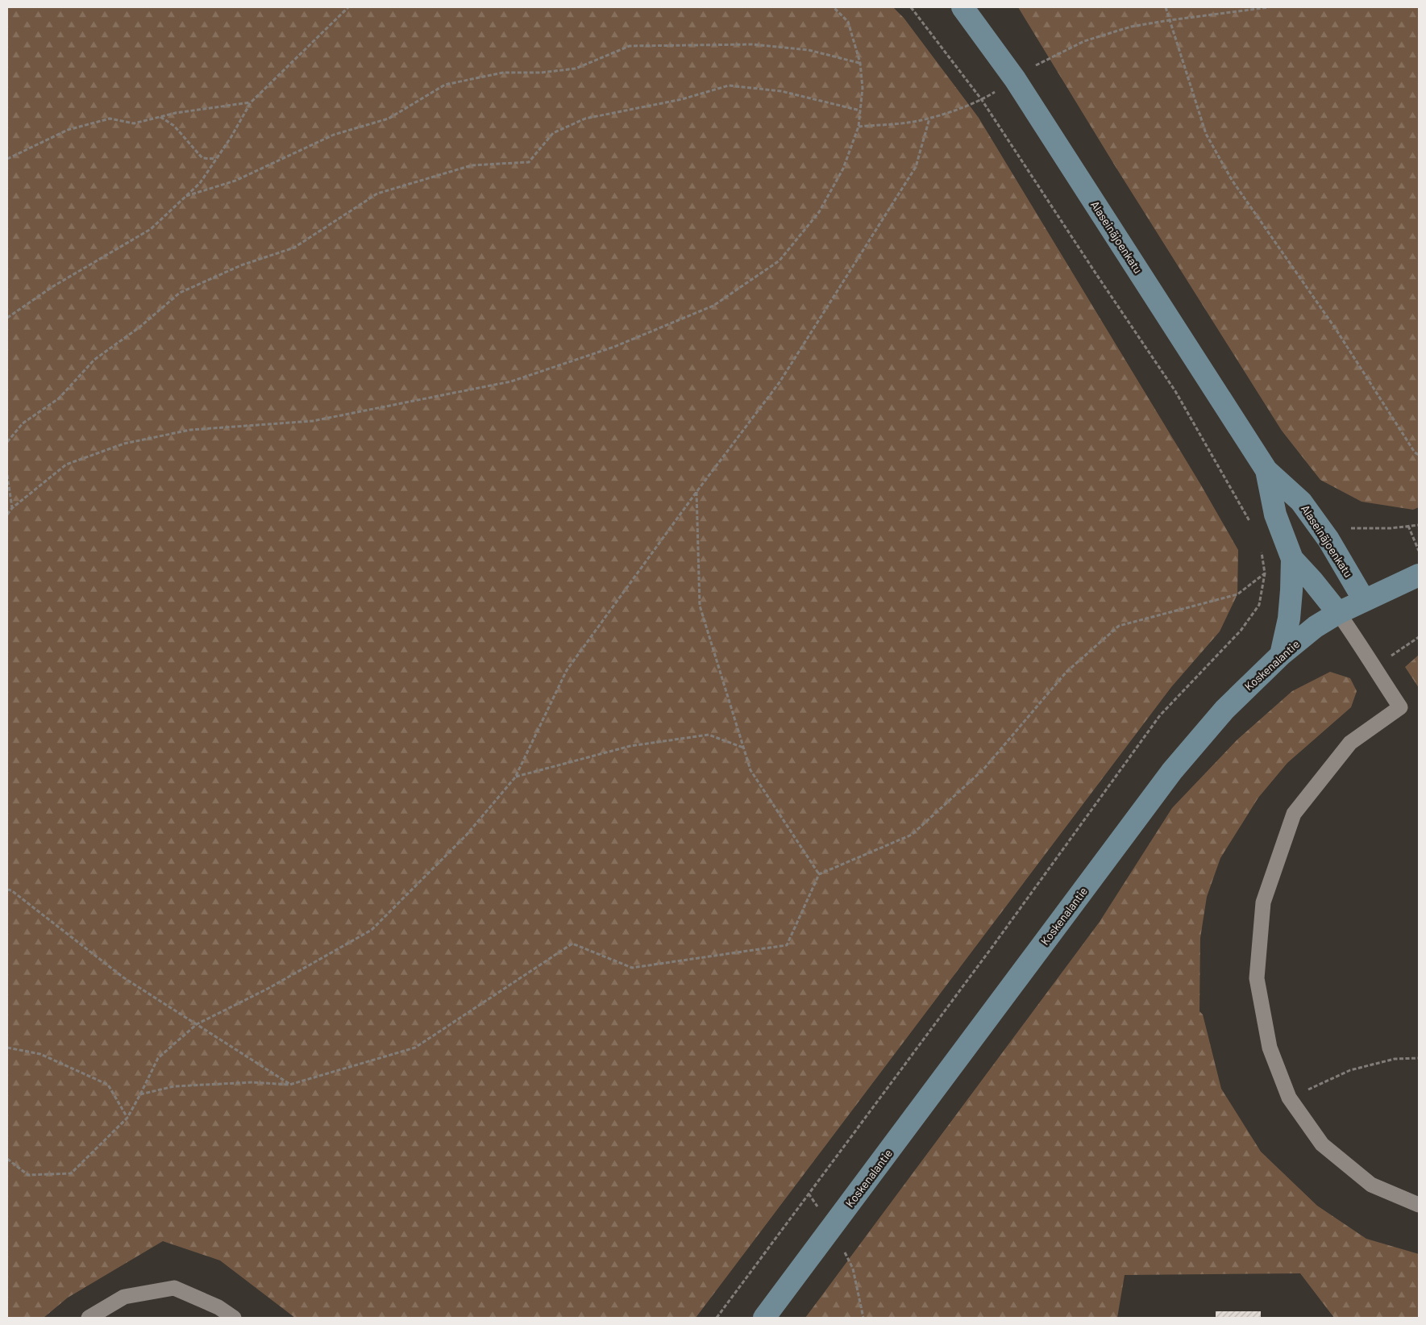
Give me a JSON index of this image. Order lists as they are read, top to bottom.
{
  "streets": {
    "street": ["Alaseinäjoenkatu", "Koskenalantie"]
  },
  "crossings": [
    ["Alaseinäjoenkatu", "Koskenalantie"]
  ]
}
